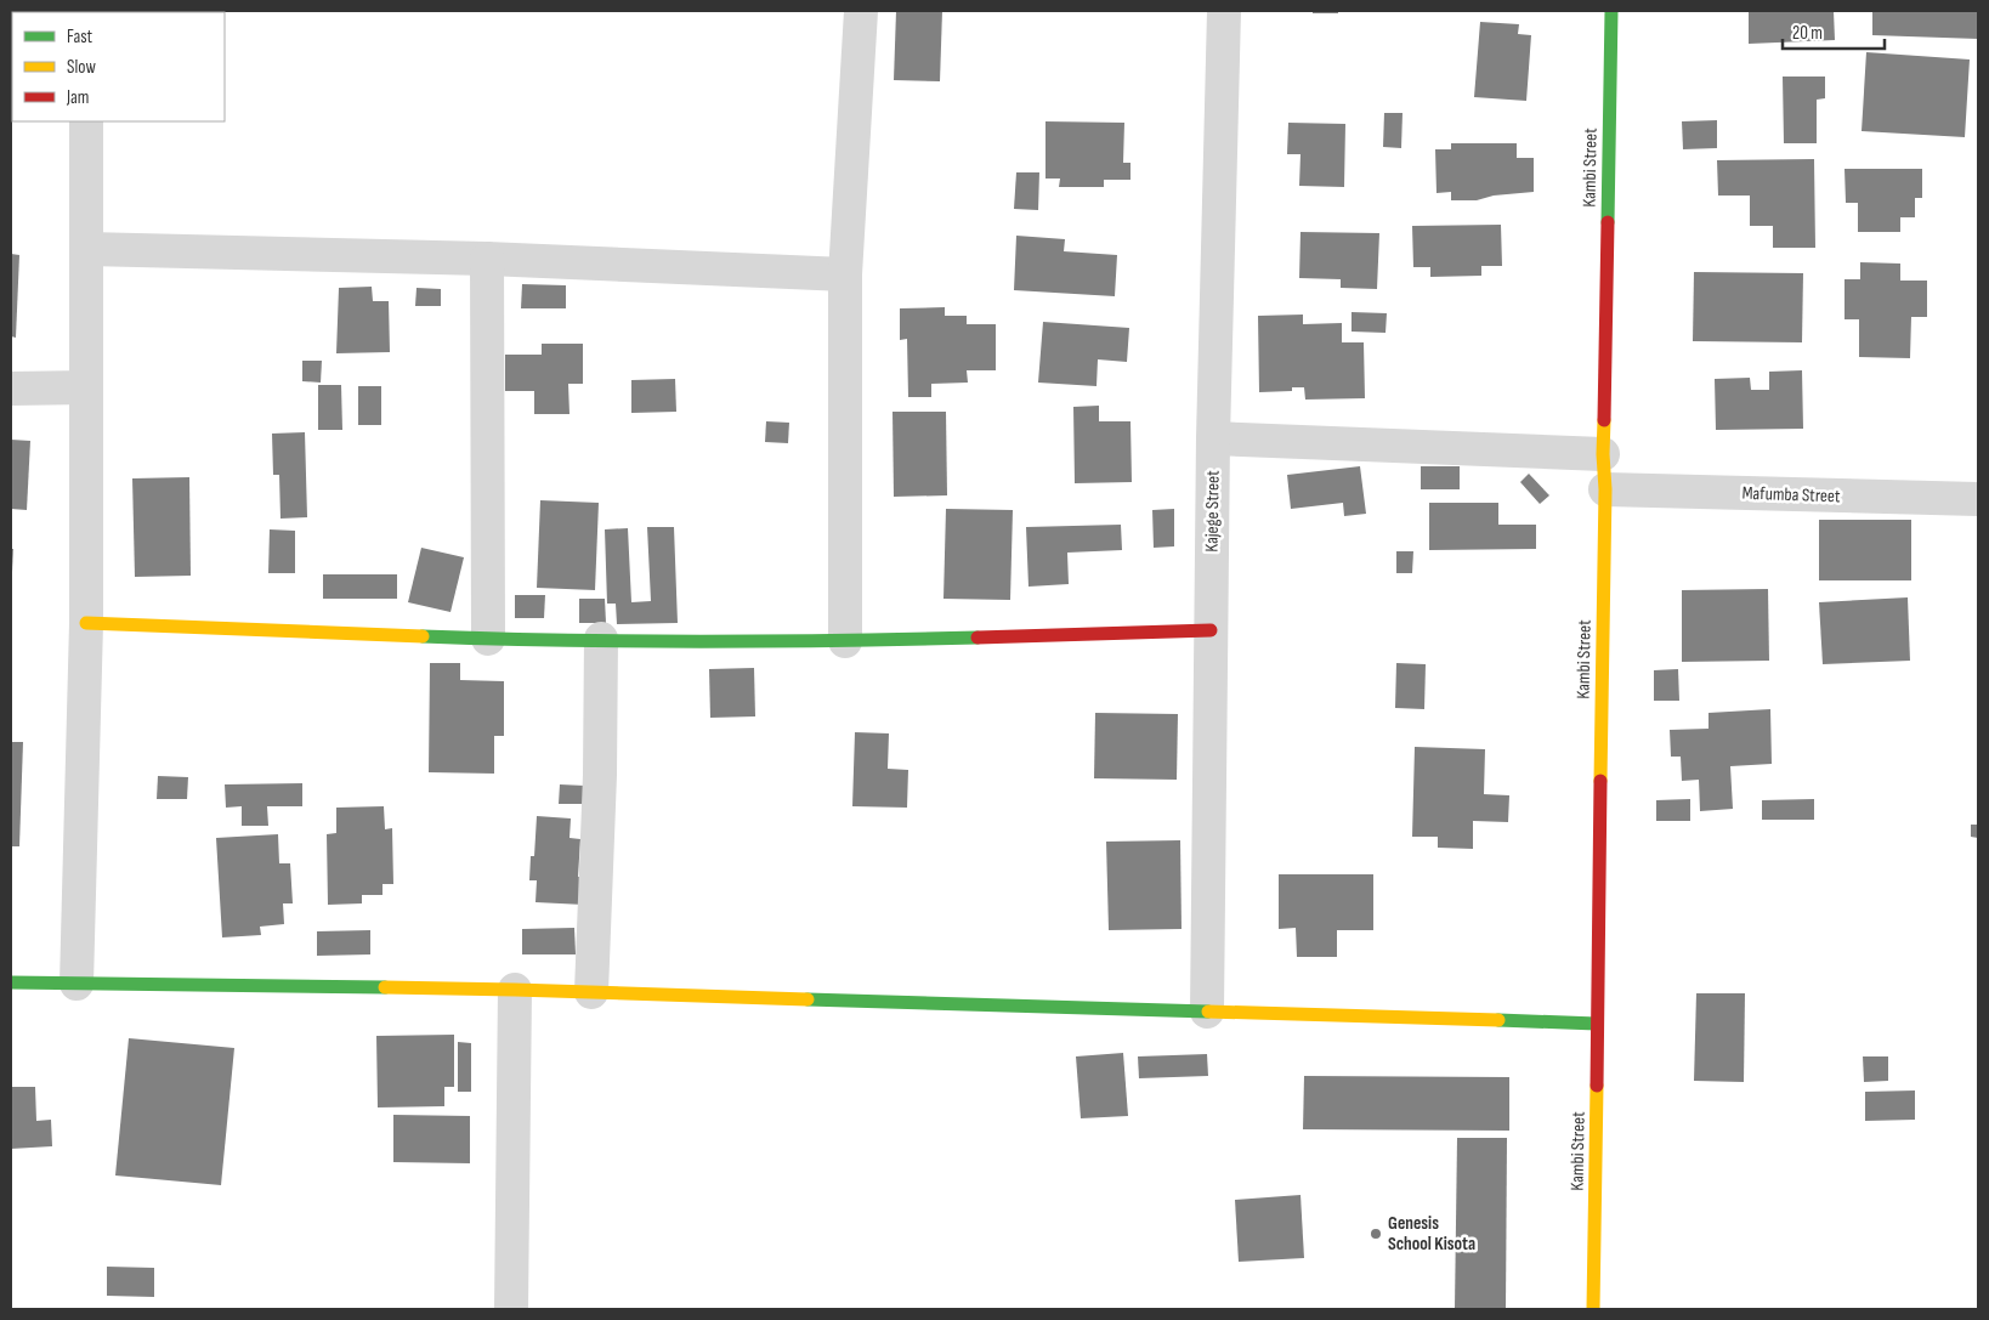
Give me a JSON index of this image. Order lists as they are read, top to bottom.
{
  "streets": {
    "street": ["Kambi Street", "Mafumba Street", "Kajege Street"]
  },
  "crossings": [
    ["Kambi Street", "Mafumba Street"]
  ],
  "places": ["Genesis School Kisota"],
  "legend": ["Fast", "Slow", "Jam"],
  "scale_bar": "20 m"
}
